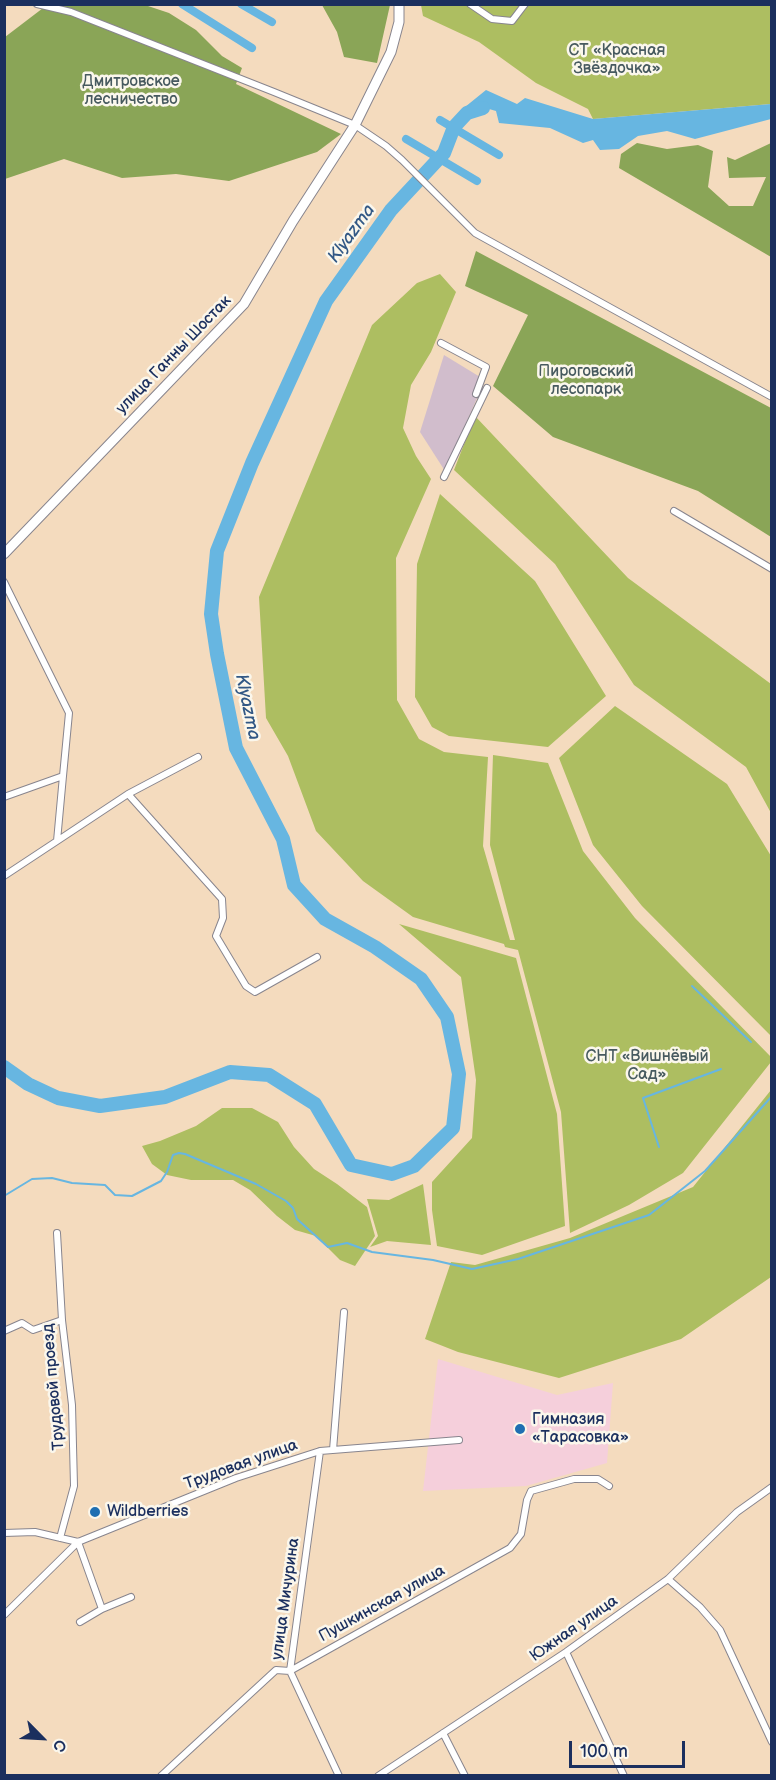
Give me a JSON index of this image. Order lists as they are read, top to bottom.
{
  "streets": {
    "main road": ["улица Ганны Шостак"],
    "street": [
      "Трудовой проезд",
      "Трудовая улица",
      "улица Мичурина",
      "Пушкинская улица",
      "Южная улица"
    ]
  },
  "crossings": [
    ["Трудовая улица", "улица Мичурина"],
    ["улица Мичурина", "Пушкинская улица"]
  ],
  "water": ["Klyazma"],
  "parks": [
    "СТ «Красная Звёздочка»",
    "Дмитровское лесничество",
    "Пироговский лесопарк",
    "СНТ «Вишнёвый Сад»"
  ],
  "places": ["Гимназия «Тарасовка»", "Wildberries"],
  "scale_bar": "100 m",
  "north": "bottom right"
}
